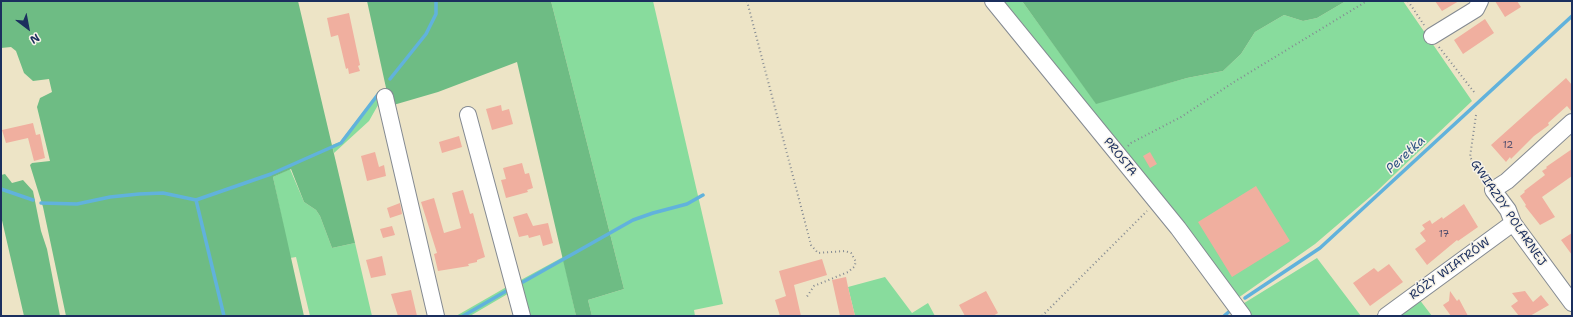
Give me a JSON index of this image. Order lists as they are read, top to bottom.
{
  "streets": {
    "street": ["PROSTA", "GWIAZDY POLARNEJ", "RÓŻY WIATRÓW"]
  },
  "crossings": [
    ["GWIAZDY POLARNEJ", "RÓŻY WIATRÓW"]
  ],
  "water": ["Perełka"],
  "house_numbers": ["12", "17"],
  "north": "bottom right"
}
